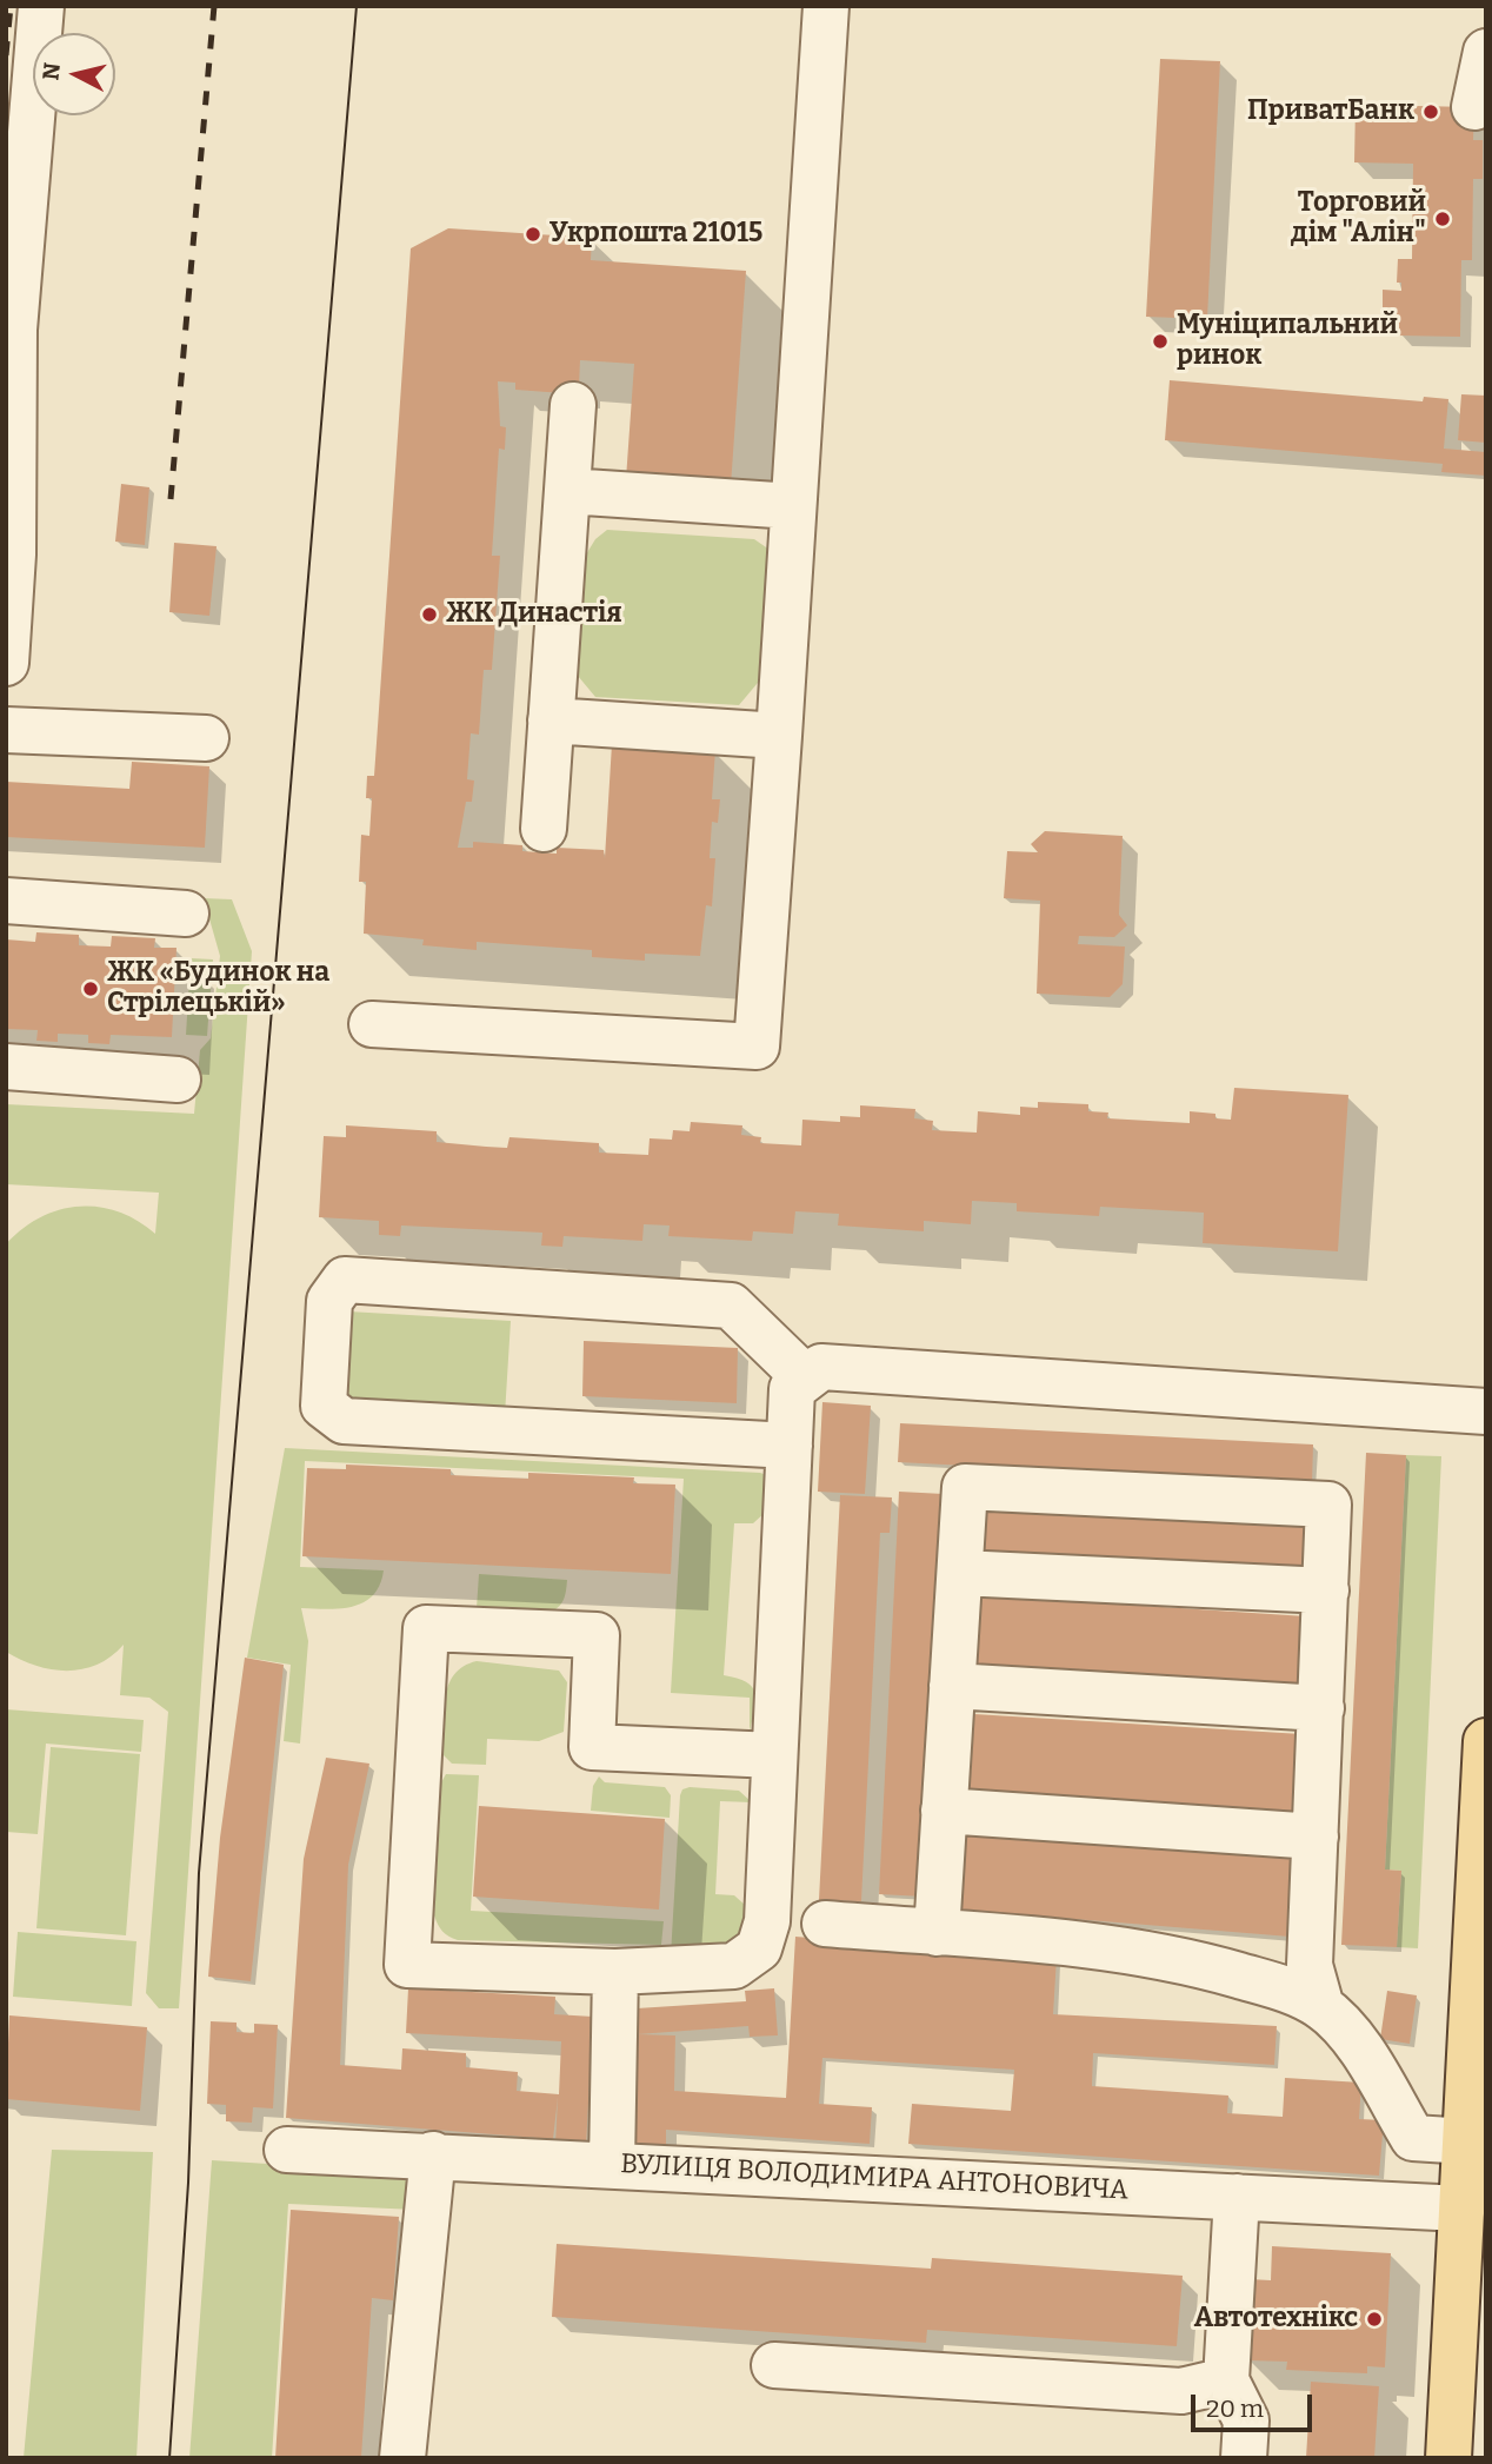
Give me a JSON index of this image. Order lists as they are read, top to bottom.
{
  "streets": {
    "street": ["ВУЛИЦЯ ВОЛОДИМИРА АНТОНОВИЧА"]
  },
  "places": [
    "ПриватБанк",
    "Торговий дім \"Алін\"",
    "Укрпошта 21015",
    "Муніципальний ринок",
    "ЖК Династія",
    "ЖК «Будинок на Стрілецькій»",
    "Автотехнікс"
  ],
  "scale_bar": "20 m",
  "north": "left"
}
